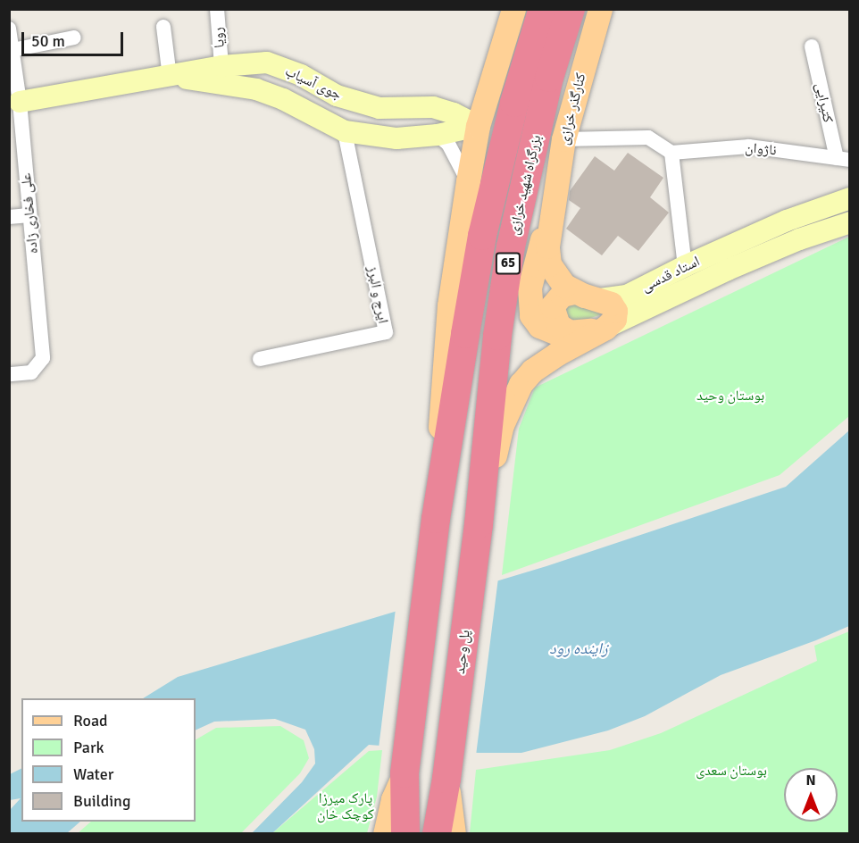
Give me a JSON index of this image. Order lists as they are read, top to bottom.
{
  "streets": {
    "highway": ["بزرگراه شهید خرازی", "65", "پل وحید"],
    "main road": ["کنارگذر خرازی", "استاد قدسی"],
    "street": [
      "رویا",
      "جوی آسیاب",
      "کتیرایی",
      "ناژوان",
      "علی فخاری زاده",
      "ایرج و البرز"
    ]
  },
  "crossings": [
    ["رویا", "جوی آسیاب"],
    ["جوی آسیاب", "علی فخاری زاده"],
    ["جوی آسیاب", "ایرج و البرز"],
    ["کتیرایی", "ناژوان"],
    ["کنارگذر خرازی", "ناژوان"],
    ["کنارگذر خرازی", "استاد قدسی"],
    ["ناژوان", "استاد قدسی"],
    ["بزرگراه شهید خرازی", "65"],
    ["بزرگراه شهید خرازی", "پل وحید"],
    ["65", "پل وحید"]
  ],
  "water": ["زاینده رود"],
  "parks": ["بوستان وحید", "بوستان سعدی", "پارک میرزا کوچک خان"],
  "legend": [
    "Road",
    "Park",
    "Water",
    "Building"
  ],
  "scale_bar": "50 m",
  "north": "top"
}
